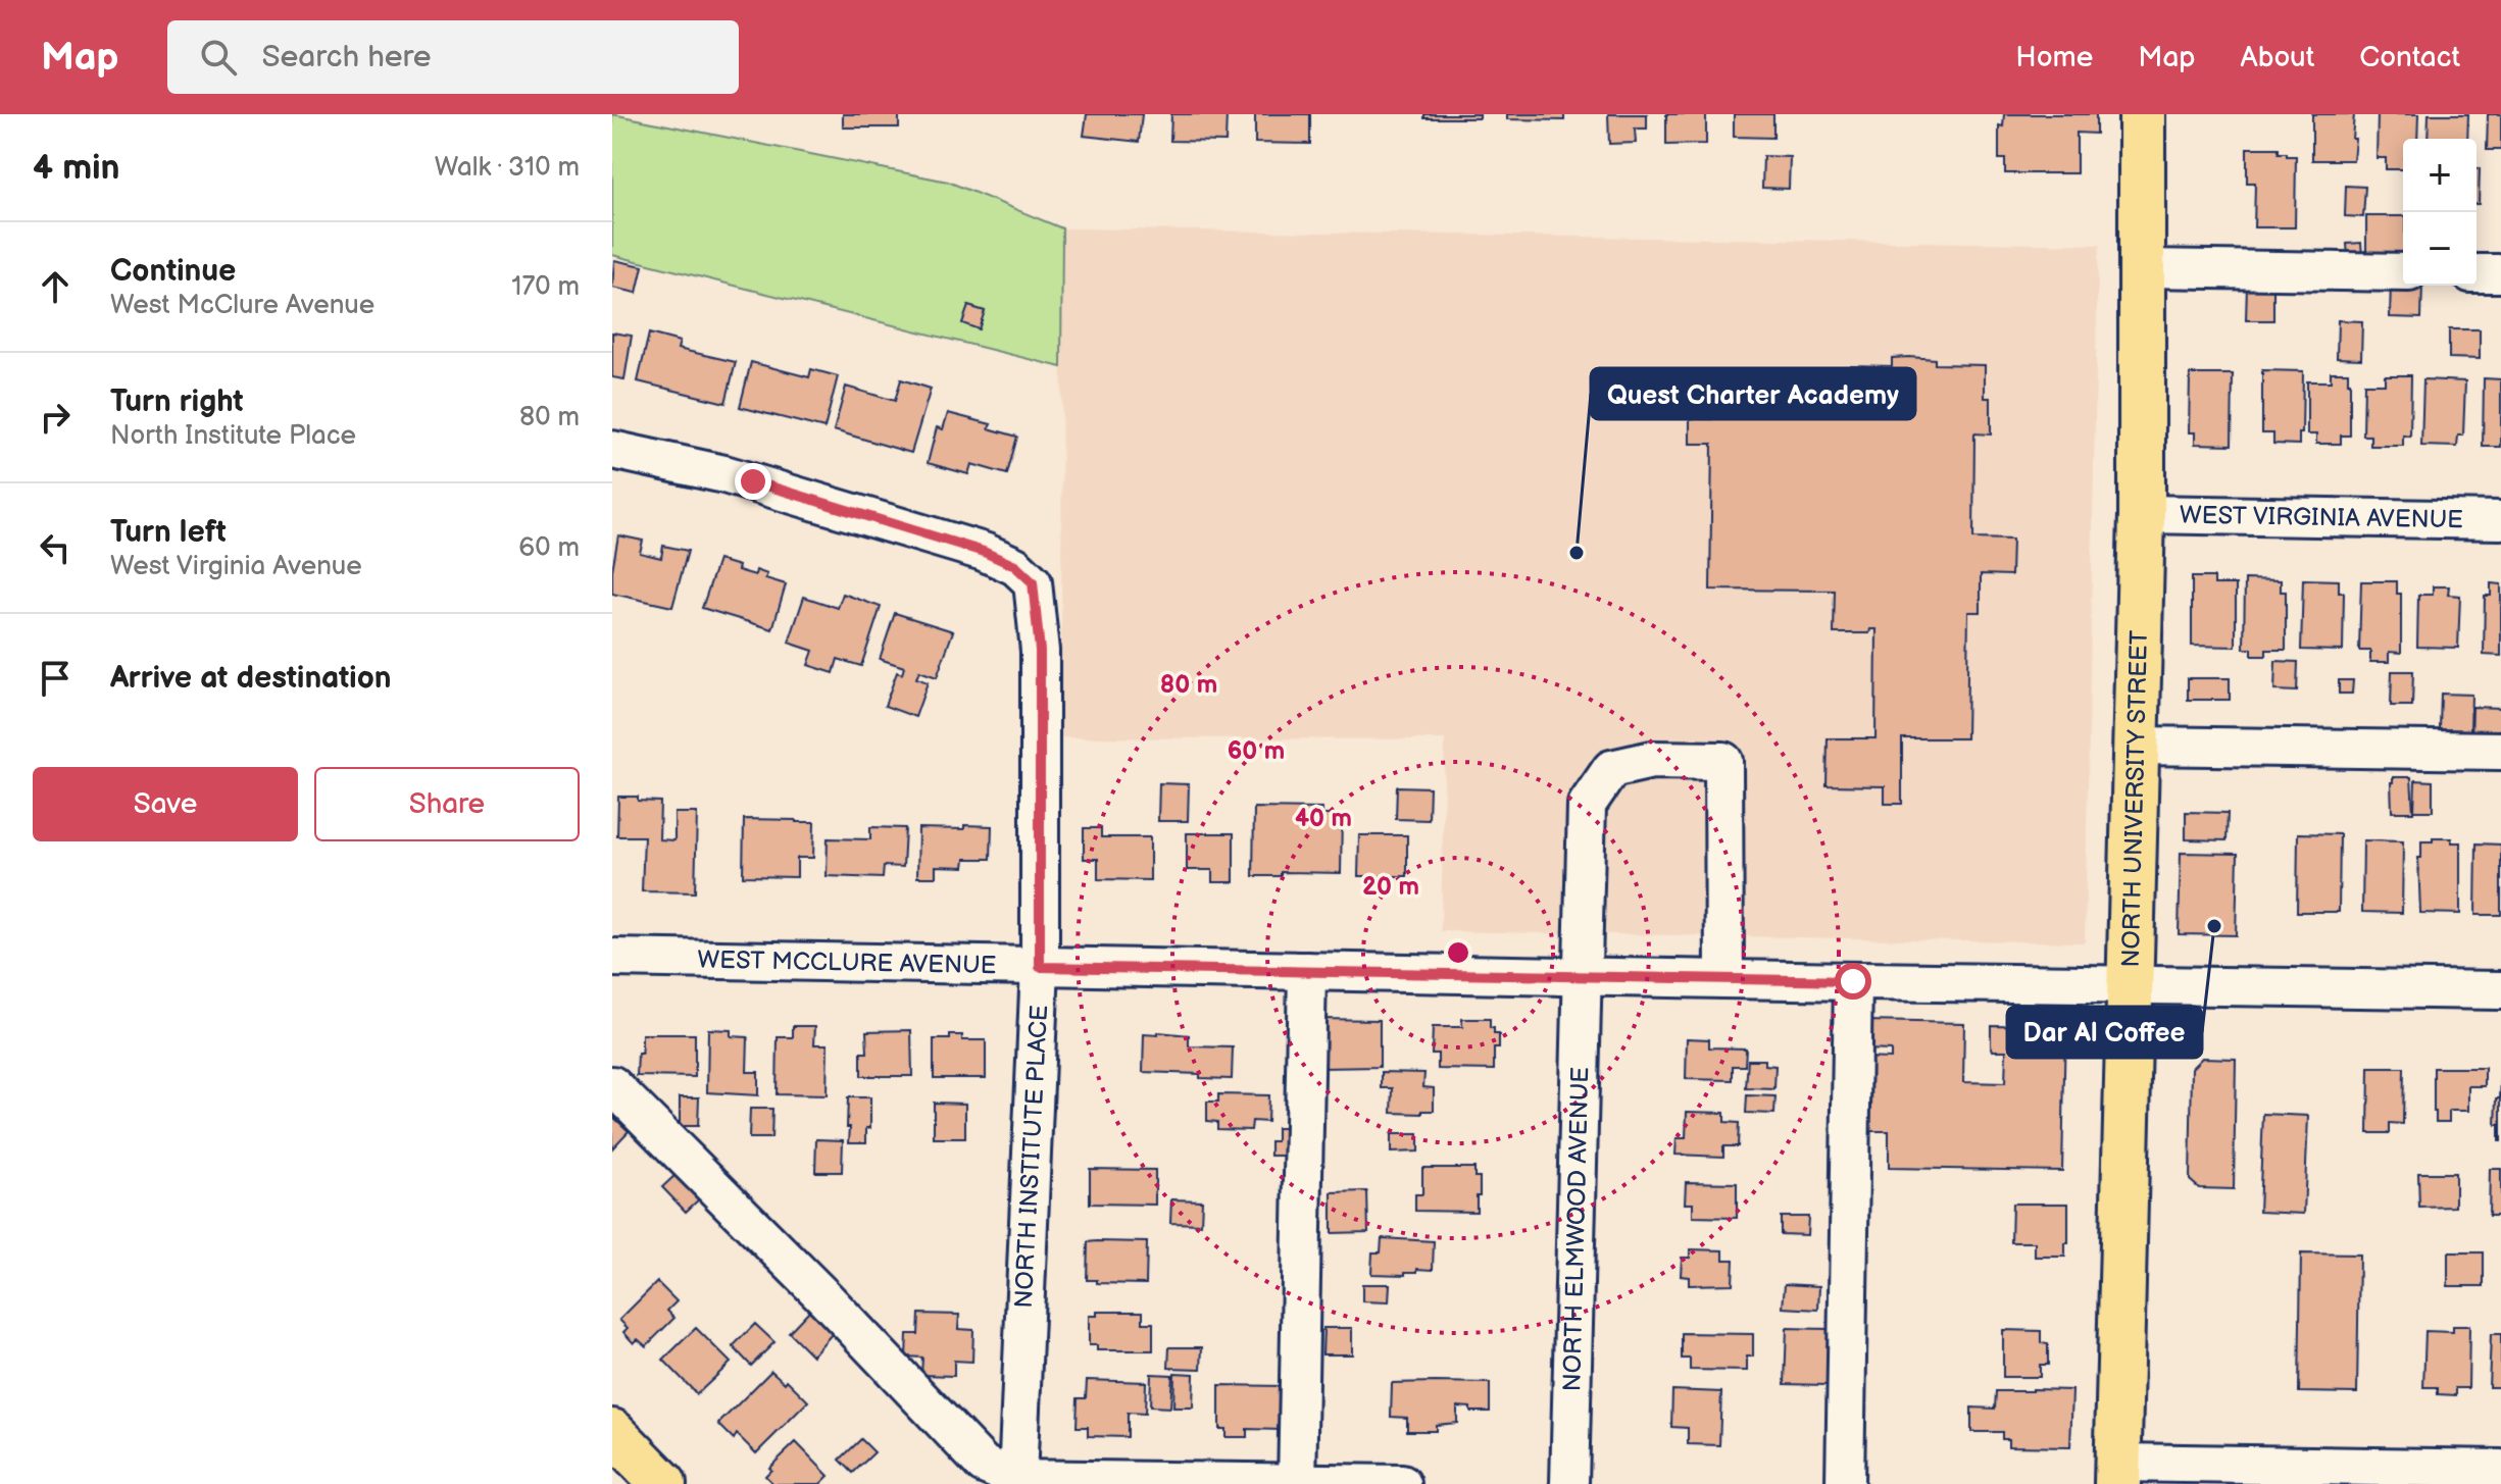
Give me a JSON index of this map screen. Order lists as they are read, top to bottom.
{
  "streets": {
    "main road": ["NORTH UNIVERSITY STREET"],
    "street": [
      "WEST VIRGINIA AVENUE",
      "WEST MCCLURE AVENUE",
      "NORTH INSTITUTE PLACE",
      "NORTH ELMWOOD AVENUE"
    ]
  },
  "crossings": [
    ["WEST VIRGINIA AVENUE", "NORTH UNIVERSITY STREET"],
    ["NORTH UNIVERSITY STREET", "WEST MCCLURE AVENUE"],
    ["WEST MCCLURE AVENUE", "NORTH INSTITUTE PLACE"],
    ["WEST MCCLURE AVENUE", "NORTH ELMWOOD AVENUE"]
  ],
  "places": ["Quest Charter Academy", "Dar Al Coffee"],
  "page": {
    "header": "Map",
    "search": "Search here",
    "nav": [
      "Home",
      "Map",
      "About",
      "Contact"
    ],
    "heading": ["4 min", "Walk · 310 m"],
    "map_buttons": ["+", "−"],
    "list": [
      ["Continue", "West McClure Avenue", "170 m"],
      ["Turn right", "North Institute Place", "80 m"],
      ["Turn left", "West Virginia Avenue", "60 m"],
      "Arrive at destination"
    ],
    "buttons": ["Save", "Share"]
  },
  "rings": [
    "80 m",
    "60 m",
    "40 m",
    "20 m"
  ]
}
